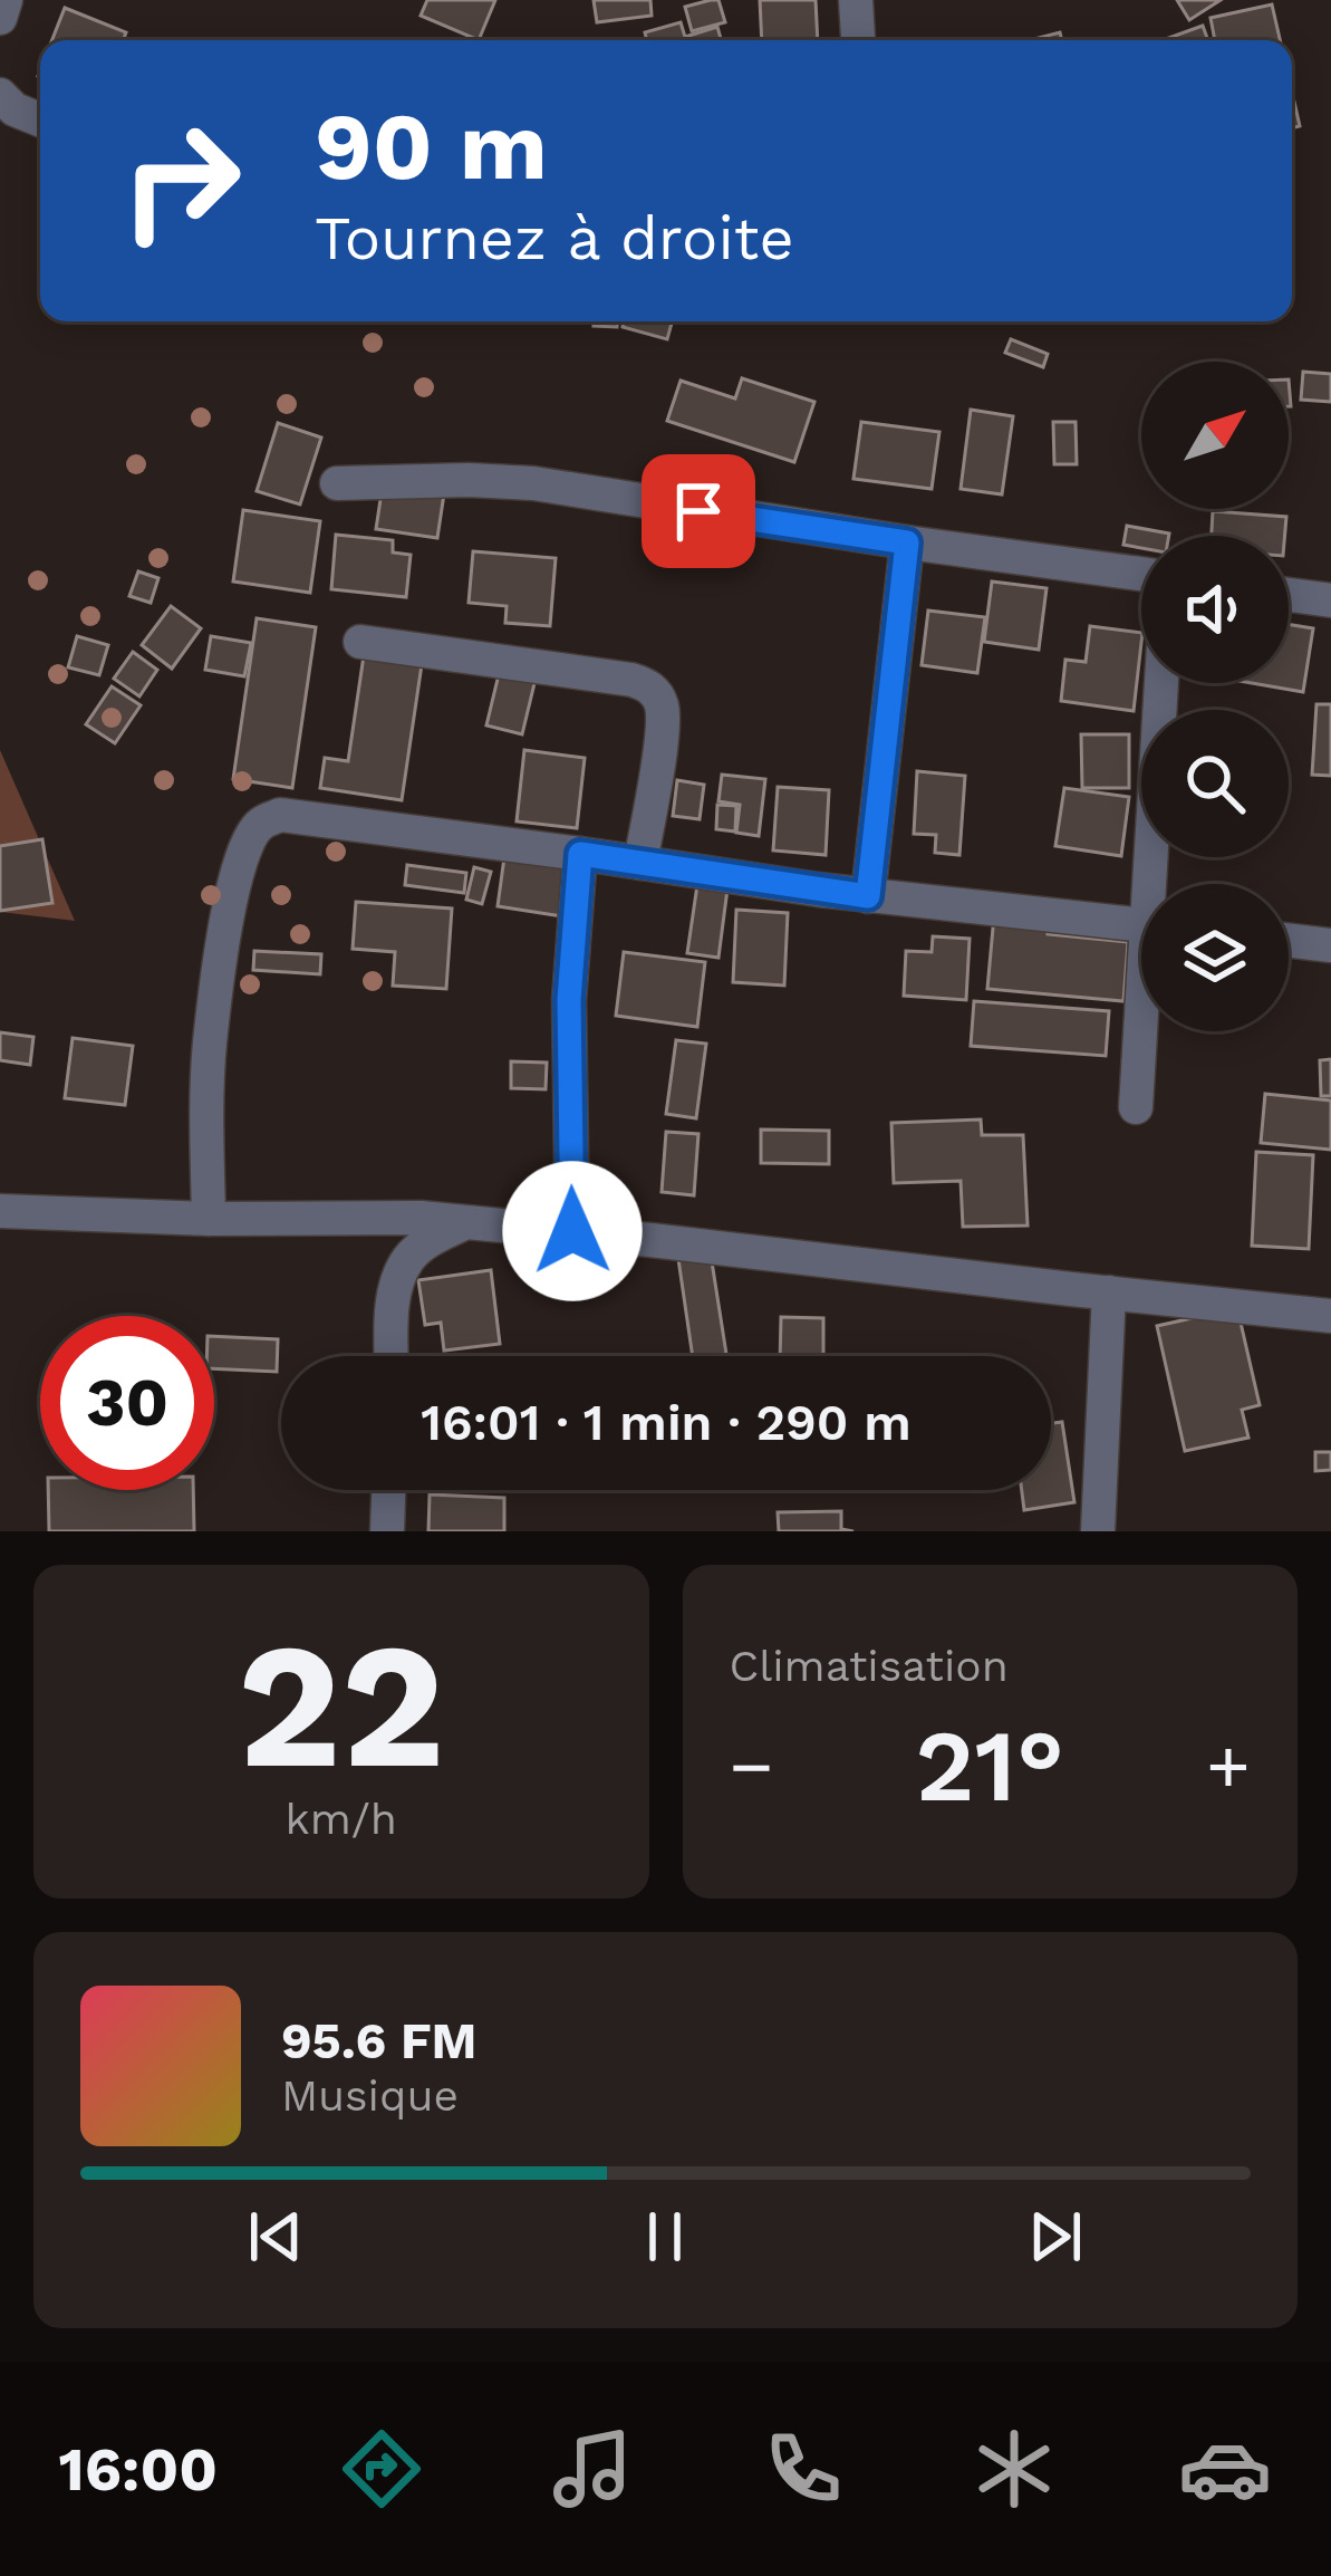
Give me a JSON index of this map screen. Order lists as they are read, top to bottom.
{
  "north": "top right",
  "page": {
    "turn": ["90 m", "Tournez à droite"],
    "limit": "30",
    "trip": "16:01 · 1 min · 290 m",
    "tile": [
      ["22", "km/h"],
      "Climatisation"
    ],
    "heat": ["−", "21°", "+"],
    "song": ["95.6 FM", "Musique"],
    "tabs": "16:00"
  }
}
